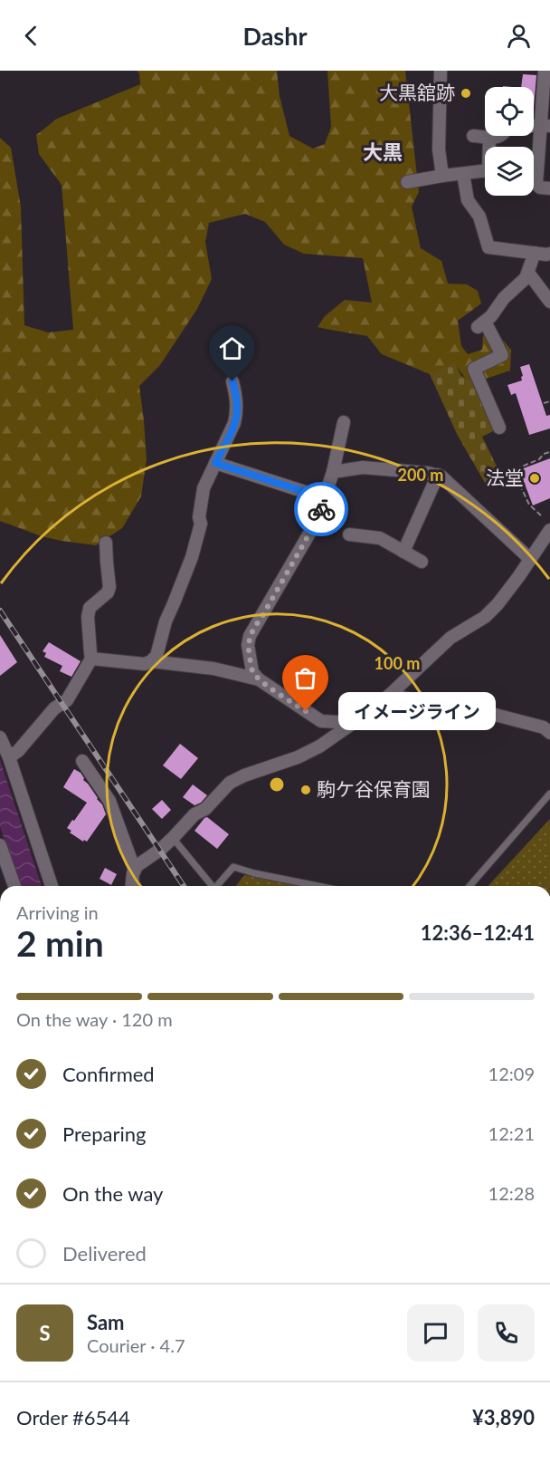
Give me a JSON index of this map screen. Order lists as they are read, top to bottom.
{
  "districts": ["大黒"],
  "places": [
    "大黒舘跡",
    "法堂",
    "イメージライン",
    "駒ケ谷保育園"
  ],
  "page": {
    "header": "Dashr",
    "bubble": "イメージライン",
    "heading": ["2 min", "Arriving in", "12:36–12:41"],
    "panel": [
      "Sam",
      "Courier · 4.7",
      "Order #6544",
      "¥3,890"
    ],
    "bar": "On the way · 120 m",
    "list": [
      ["Confirmed", "12:09"],
      ["Preparing", "12:21"],
      ["On the way", "12:28"],
      "Delivered"
    ],
    "round": "S"
  },
  "rings": ["200 m", "100 m"]
}
